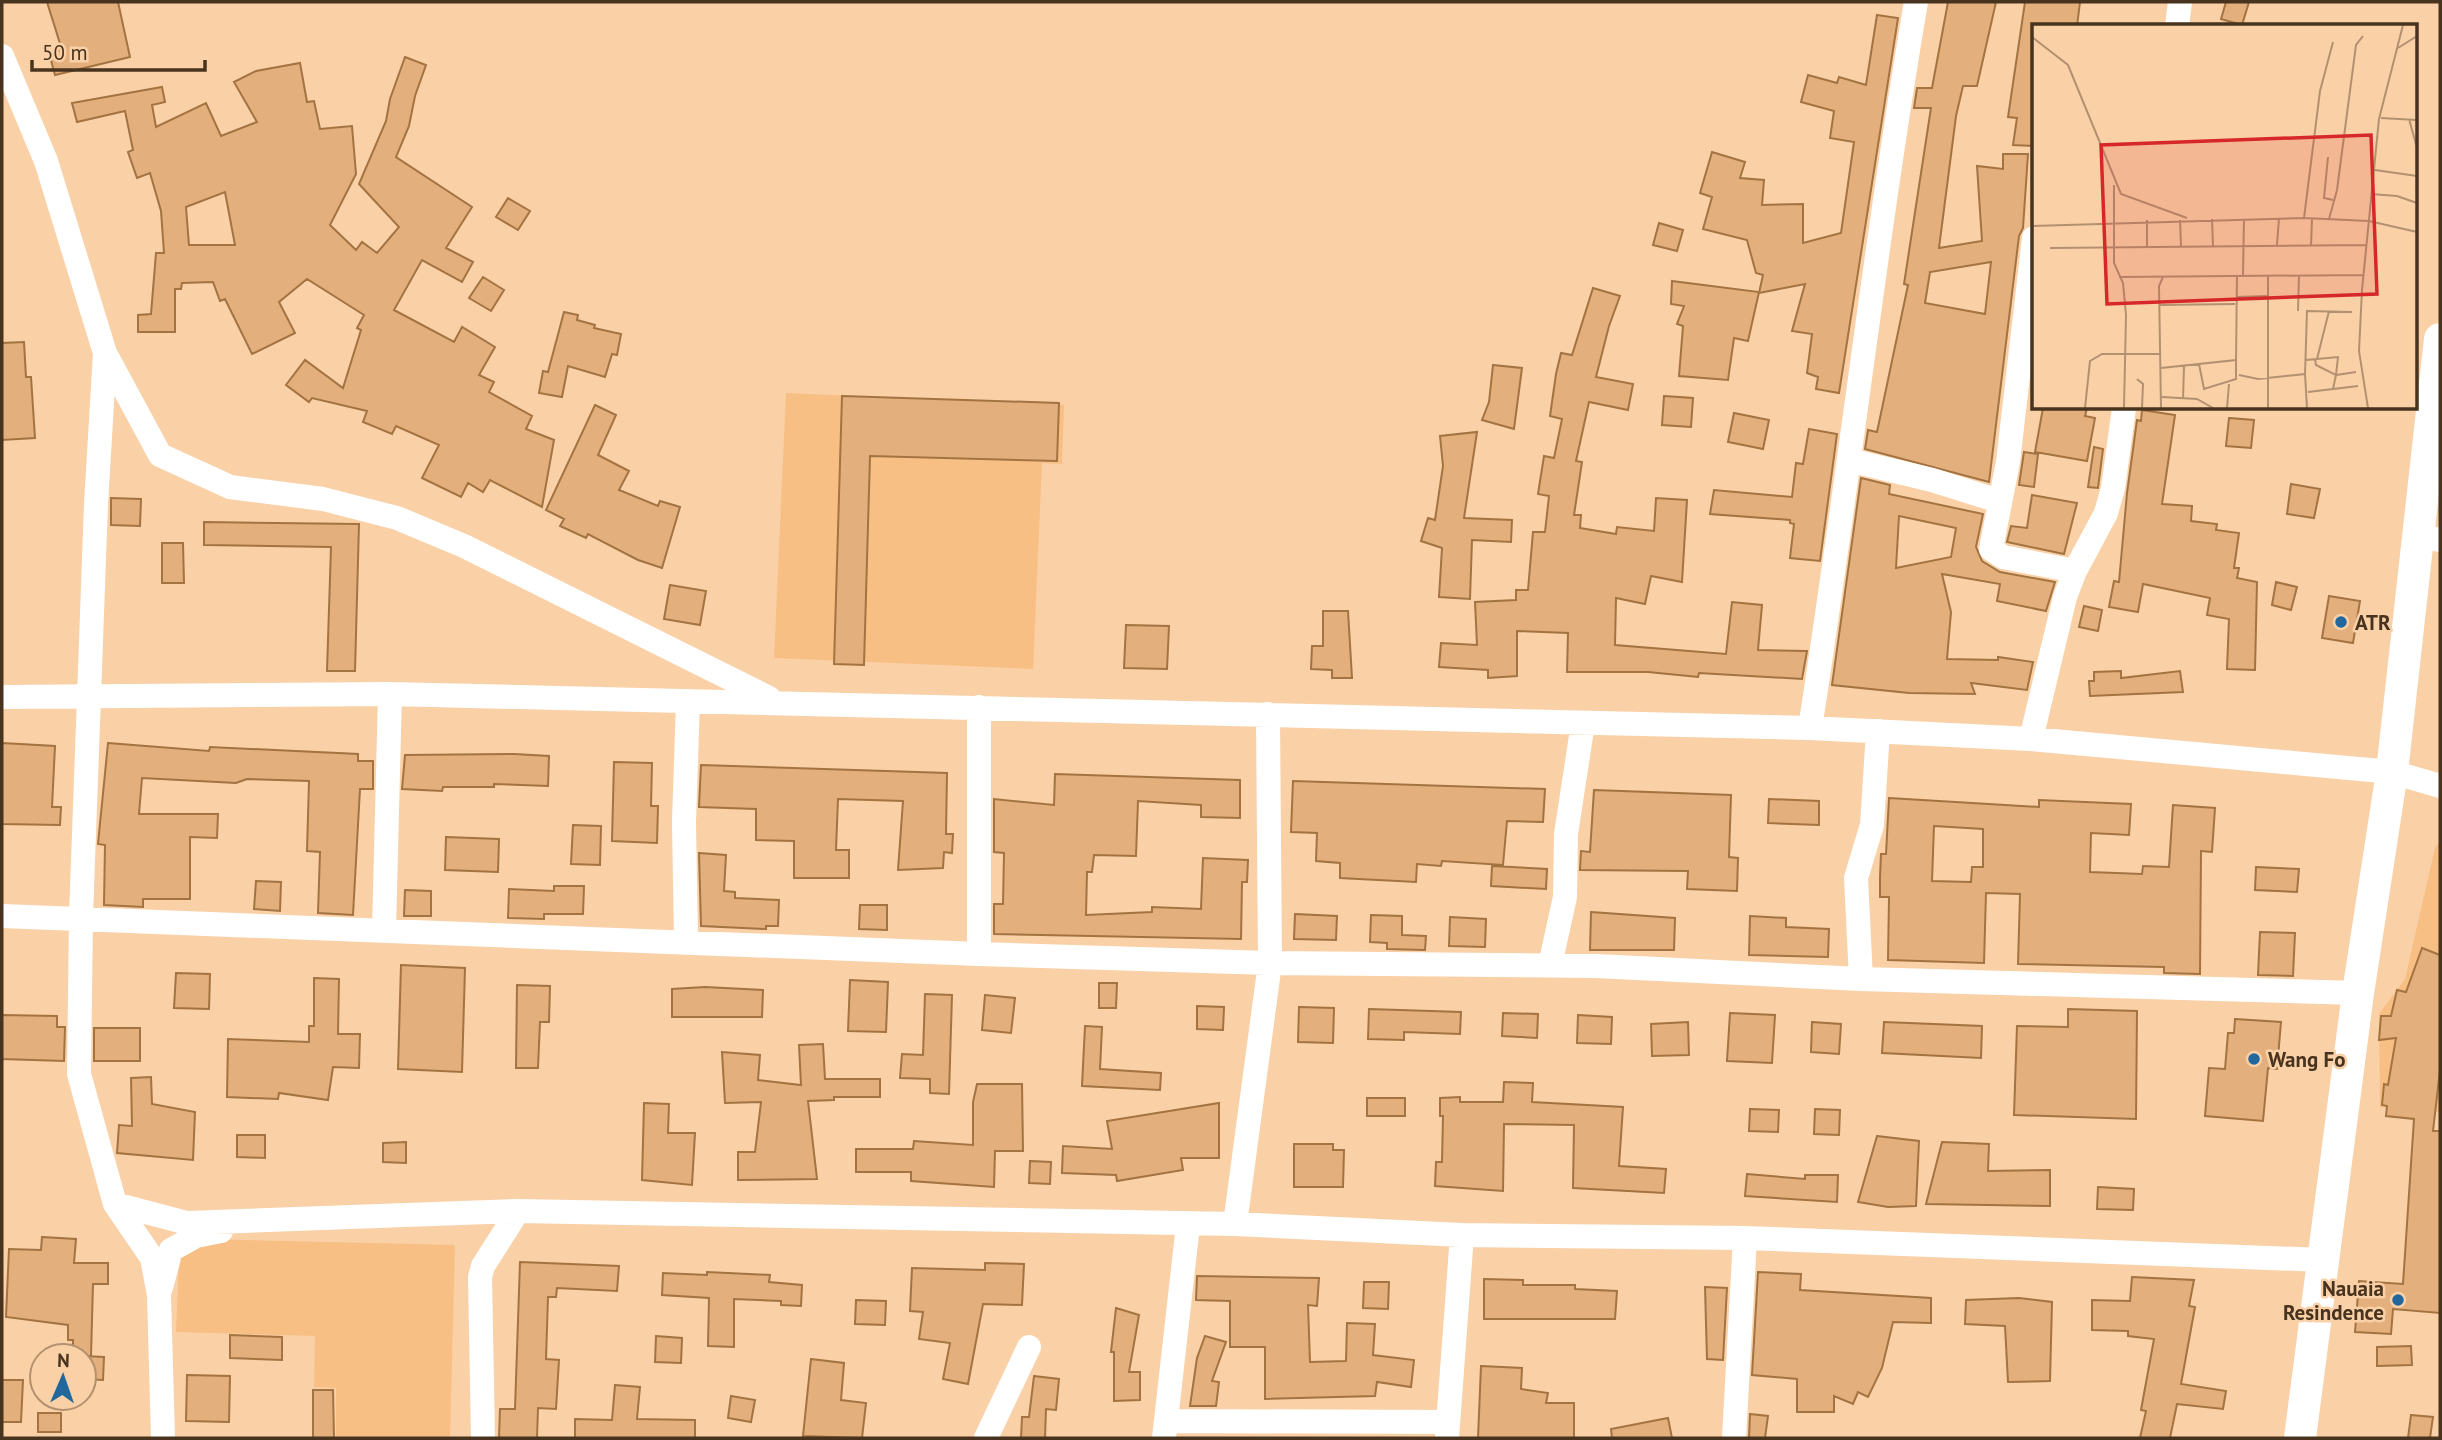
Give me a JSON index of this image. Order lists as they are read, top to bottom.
{
  "places": ["ATR", "Wang Fo", "Nauaia Resindence"],
  "scale_bar": "50 m",
  "north": "top"
}
